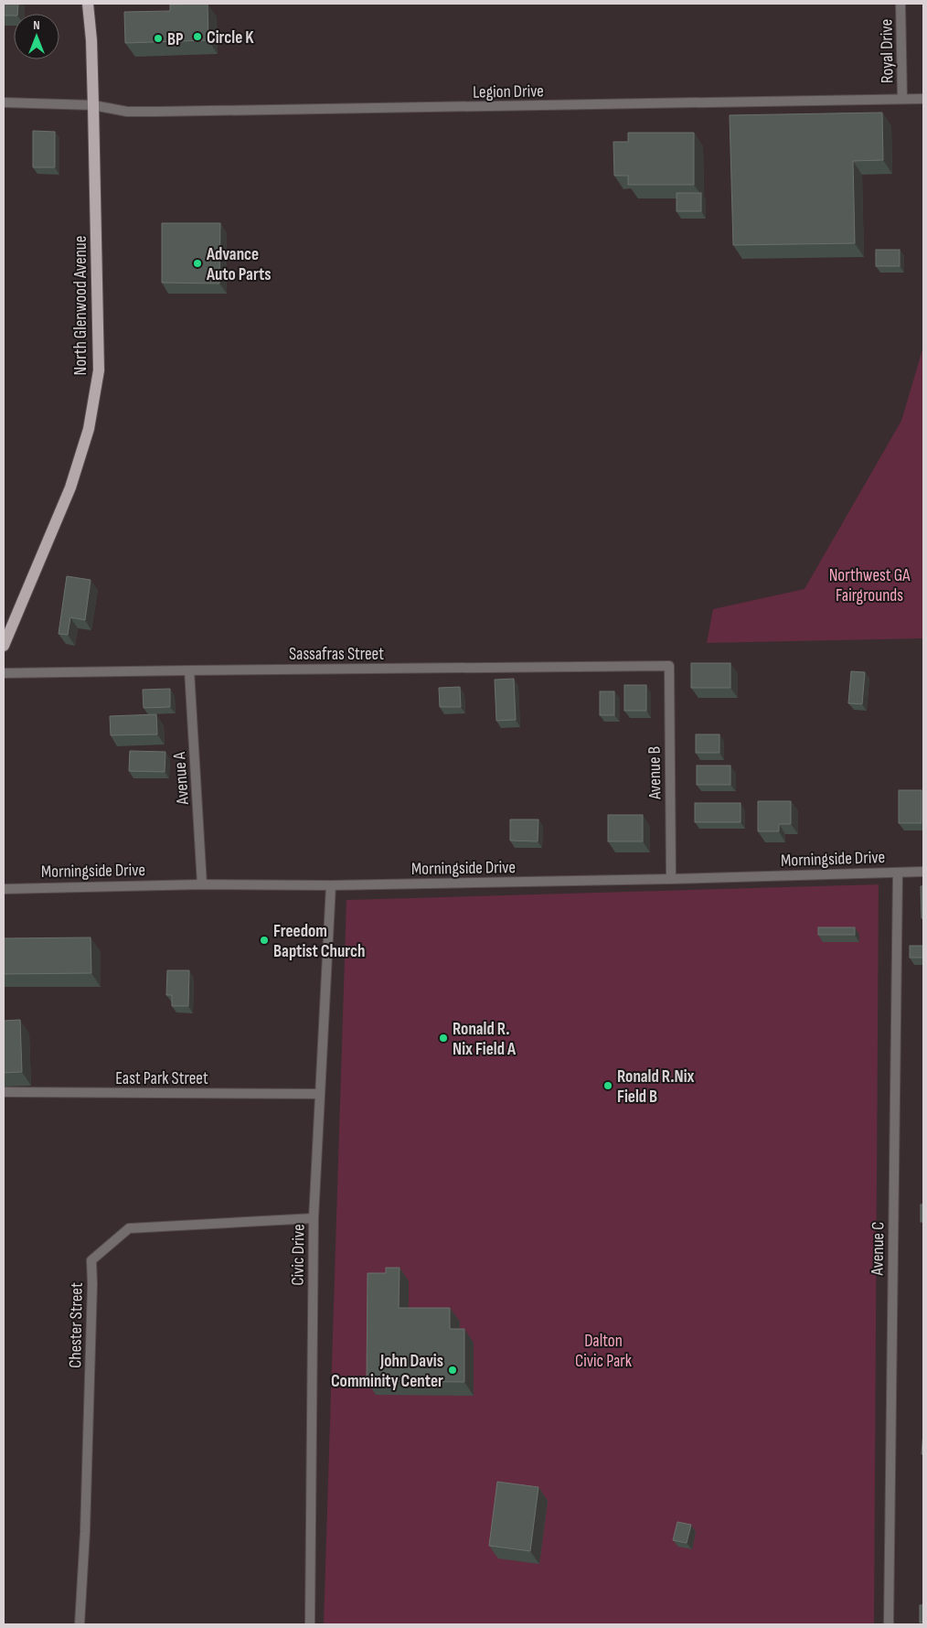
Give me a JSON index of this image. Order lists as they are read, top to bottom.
{
  "streets": {
    "main road": ["North Glenwood Avenue"],
    "street": [
      "Royal Drive",
      "Legion Drive",
      "Sassafras Street",
      "Avenue B",
      "Avenue A",
      "Morningside Drive",
      "East Park Street",
      "Avenue C",
      "Civic Drive",
      "Chester Street"
    ]
  },
  "crossings": [
    ["Royal Drive", "Legion Drive"],
    ["Legion Drive", "North Glenwood Avenue"],
    ["Sassafras Street", "Avenue B"],
    ["Sassafras Street", "Avenue A"],
    ["Avenue B", "Morningside Drive"],
    ["Avenue A", "Morningside Drive"],
    ["Morningside Drive", "Avenue C"],
    ["Morningside Drive", "Civic Drive"],
    ["East Park Street", "Civic Drive"],
    ["Civic Drive", "Chester Street"]
  ],
  "parks": ["Northwest GA Fairgrounds", "Dalton Civic Park"],
  "places": [
    "Circle K",
    "BP",
    "Advance Auto Parts",
    "Freedom Baptist Church",
    "Ronald R. Nix Field A",
    "Ronald R.Nix Field B",
    "John Davis Comminity Center"
  ],
  "north": "top"
}
